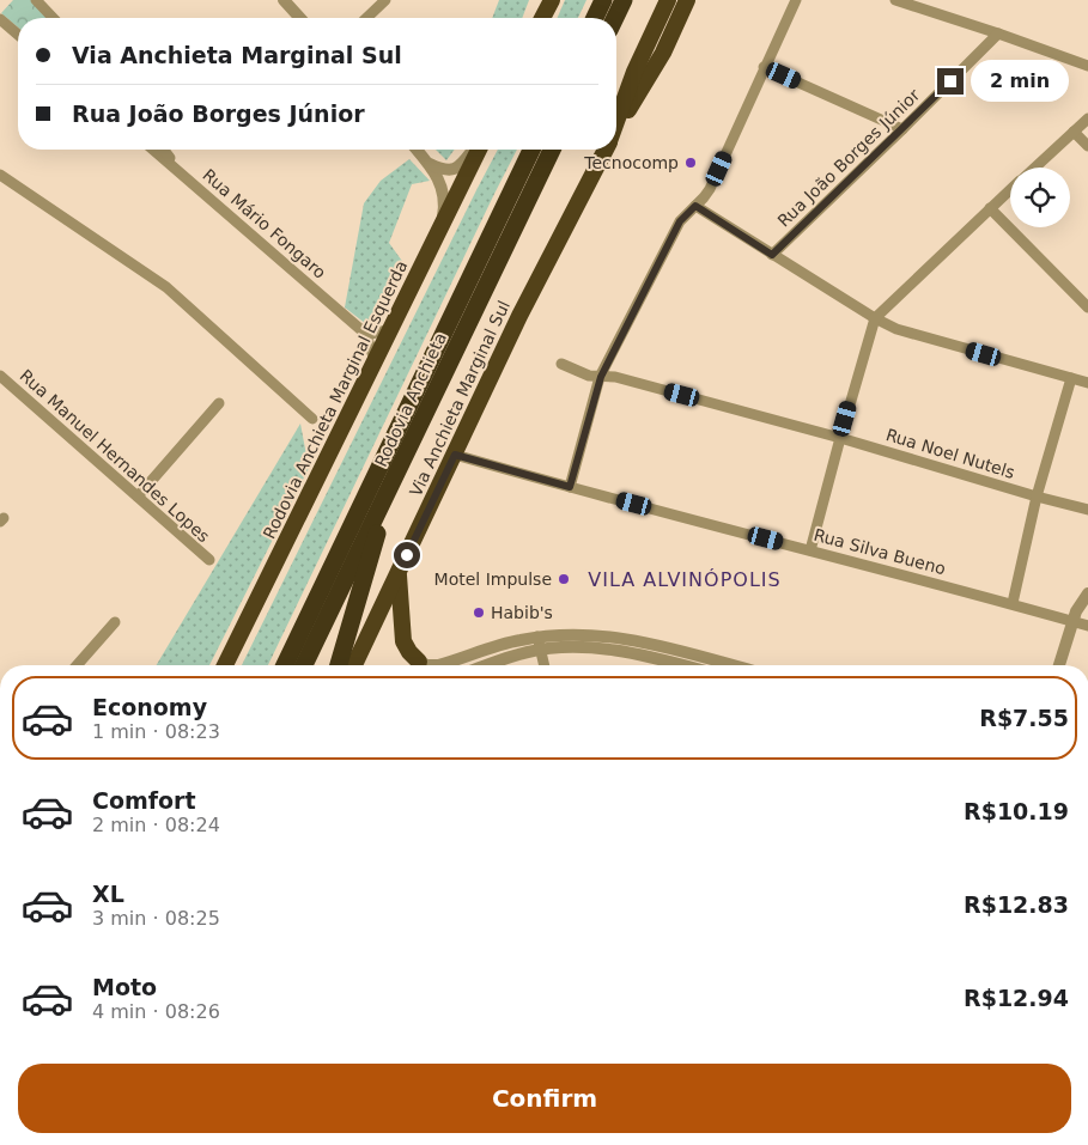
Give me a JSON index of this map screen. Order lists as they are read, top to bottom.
{
  "streets": {
    "highway": ["Via Anchieta Marginal Sul", "Rodovia Anchieta Marginal Esquerda", "Rodovia Anchieta"],
    "street": [
      "Rua João Borges Júnior",
      "Rua Mário Fongaro",
      "Rua Noel Nutels",
      "Rua Manuel Hernandes Lopes",
      "Rua Silva Bueno"
    ]
  },
  "crossings": [
    ["Via Anchieta Marginal Sul", "Rua Silva Bueno"]
  ],
  "districts": ["VILA ALVINÓPOLIS"],
  "places": ["Tecnocomp", "Motel Impulse", "Habib's"],
  "page": {
    "banner": ["Via Anchieta Marginal Sul", "Rua João Borges Júnior"],
    "bubble": "2 min",
    "list": [
      {
        "name": "Economy",
        "note": "1 min · 08:23",
        "value": "R$7.55"
      },
      {
        "name": "Comfort",
        "note": "2 min · 08:24",
        "value": "R$10.19"
      },
      {
        "name": "XL",
        "note": "3 min · 08:25",
        "value": "R$12.83"
      },
      {
        "name": "Moto",
        "note": "4 min · 08:26",
        "value": "R$12.94"
      }
    ],
    "buttons": "Confirm"
  }
}
